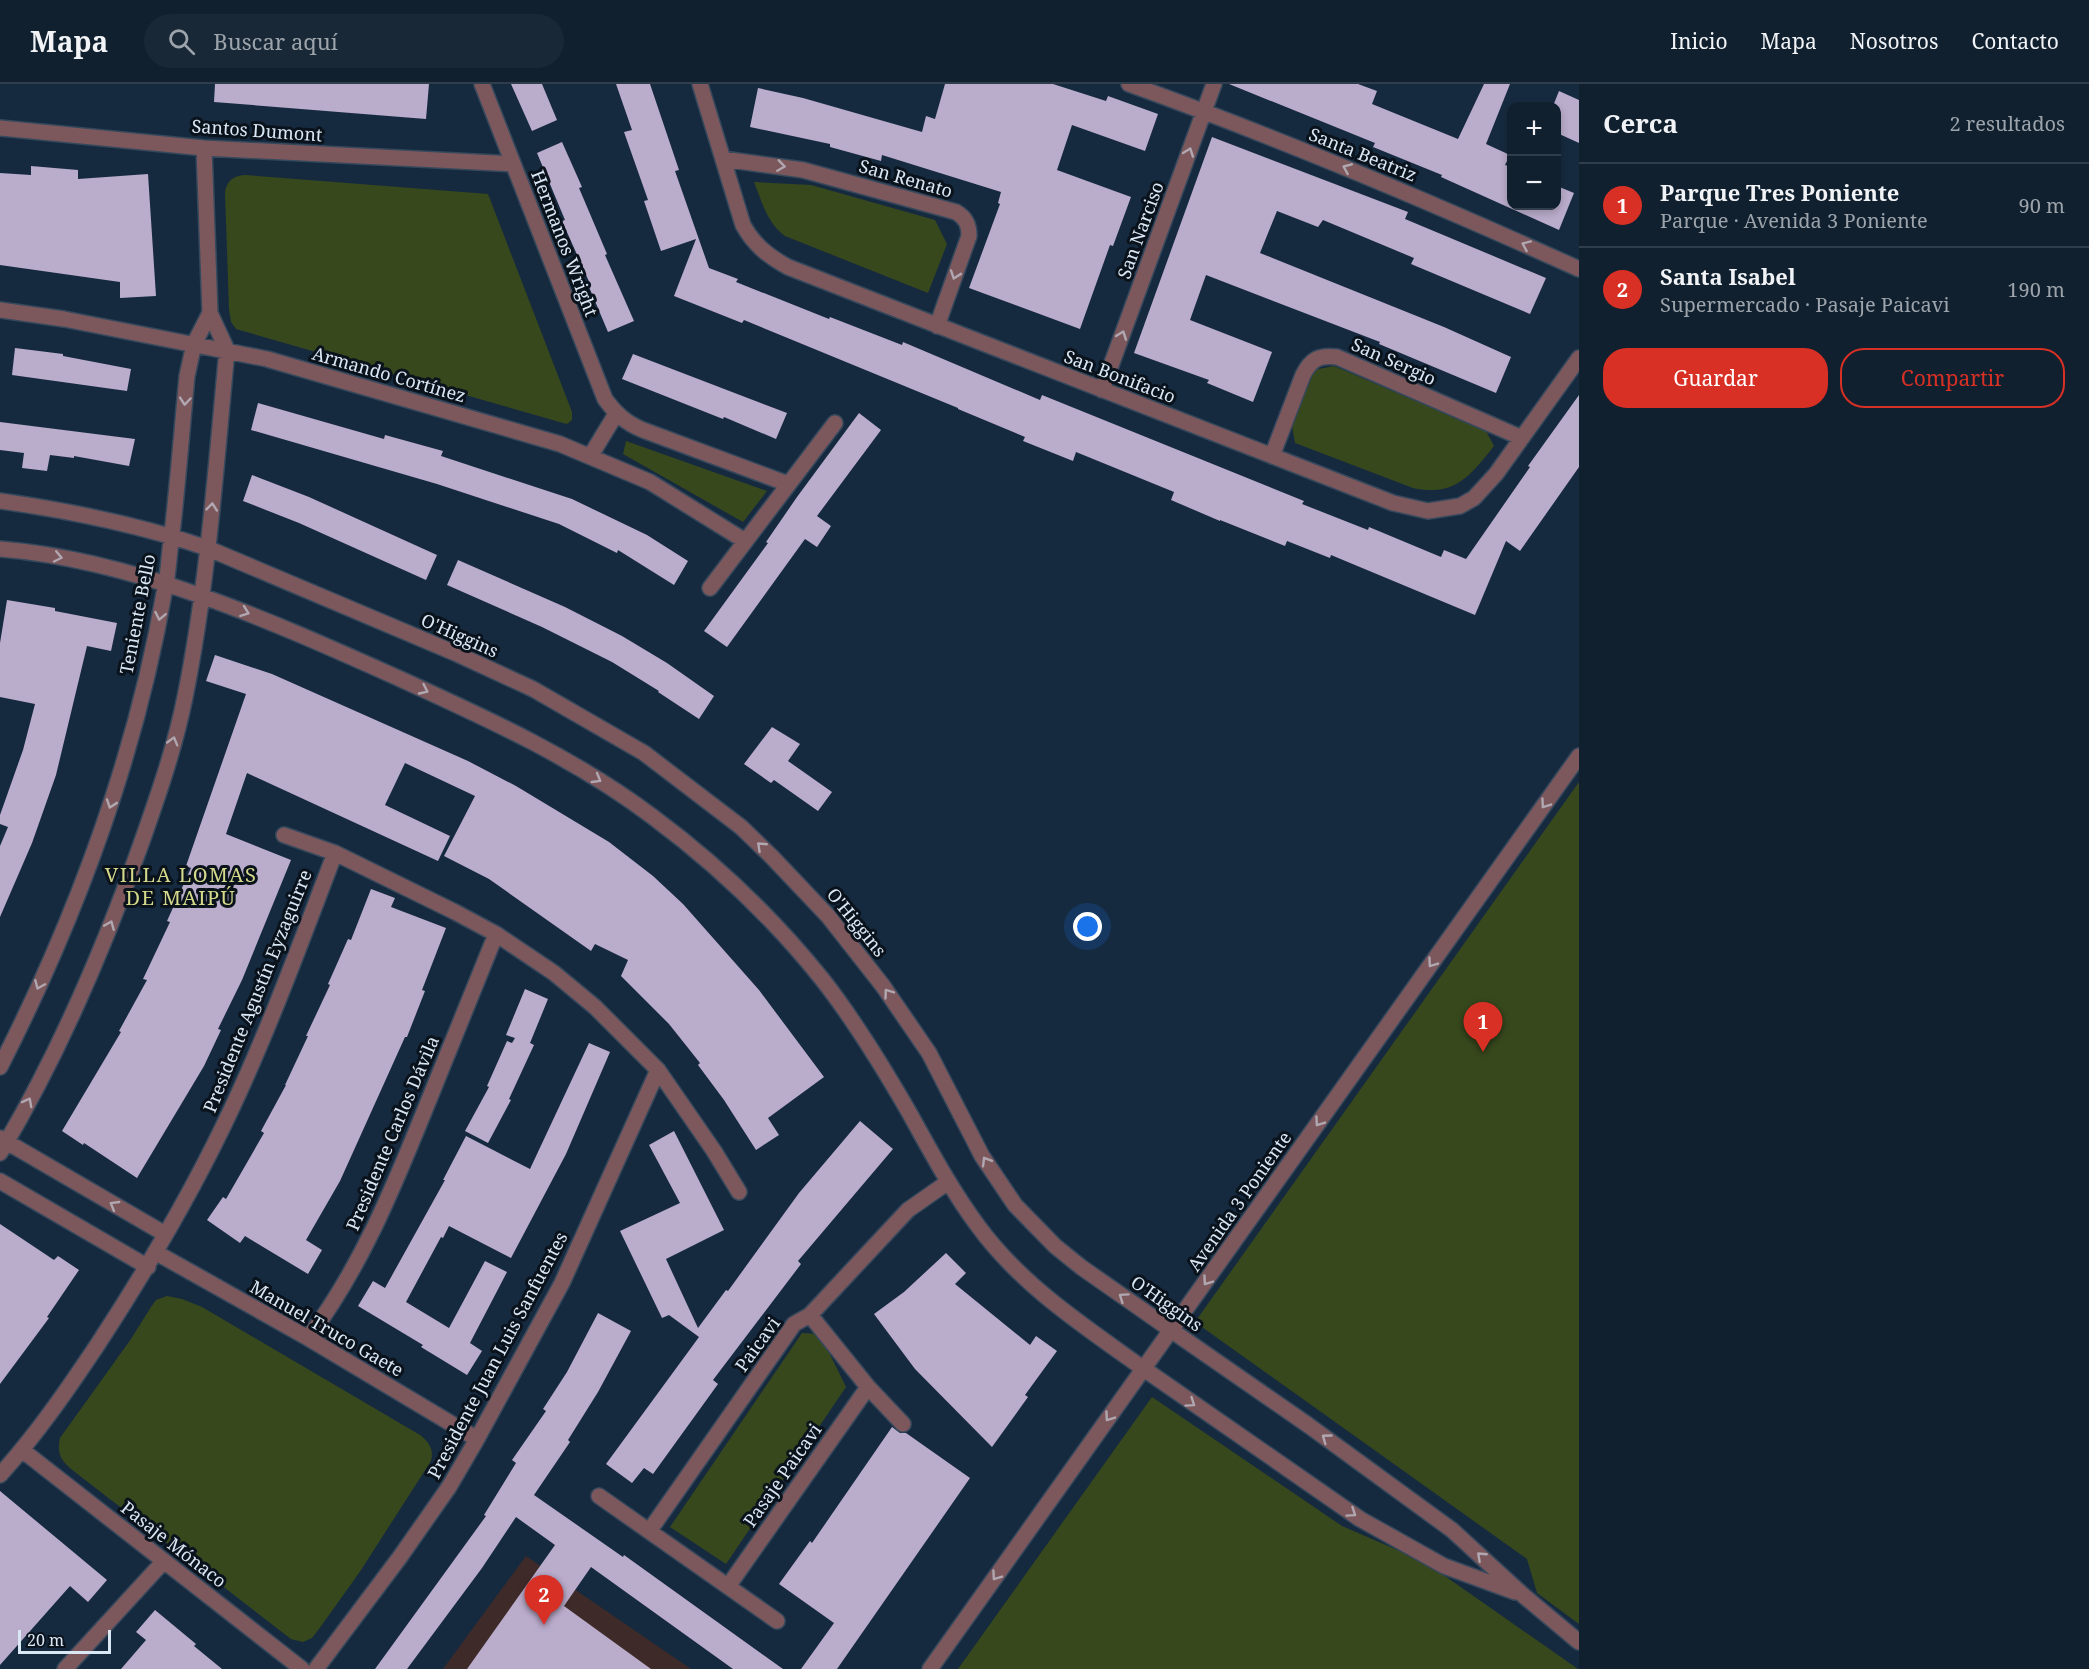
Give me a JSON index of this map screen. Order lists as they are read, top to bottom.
{
  "streets": {
    "street": [
      "Santos Dumont",
      "Santa Beatriz",
      "San Renato",
      "San Narciso",
      "Hermanos Wright",
      "San Sergio",
      "Armando Cortínez",
      "San Bonifacio",
      "Teniente Bello",
      "O'Higgins",
      "Presidente Agustín Eyzaguirre",
      "Presidente Carlos Dávila",
      "Avenida 3 Poniente",
      "Manuel Truco Gaete",
      "Paicavi",
      "Presidente Juan Luis Sanfuentes",
      "Pasaje Paicavi",
      "Pasaje Mónaco"
    ]
  },
  "crossings": [
    ["Santos Dumont", "Hermanos Wright"],
    ["Santos Dumont", "Teniente Bello"],
    ["Santa Beatriz", "San Narciso"],
    ["San Renato", "San Bonifacio"],
    ["San Narciso", "San Bonifacio"],
    ["San Sergio", "San Bonifacio"],
    ["Armando Cortínez", "Teniente Bello"],
    ["Teniente Bello", "O'Higgins"],
    ["O'Higgins", "Avenida 3 Poniente"],
    ["O'Higgins", "Paicavi"],
    ["Presidente Agustín Eyzaguirre", "Manuel Truco Gaete"],
    ["Presidente Agustín Eyzaguirre", "Pasaje Mónaco"],
    ["Presidente Carlos Dávila", "Manuel Truco Gaete"],
    ["Manuel Truco Gaete", "Presidente Juan Luis Sanfuentes"]
  ],
  "one_way": ["Santa Beatriz", "San Narciso", "Avenida 3 Poniente"],
  "districts": ["VILLA LOMAS DE MAIPÚ"],
  "scale_bar": "20 m",
  "page": {
    "header": "Mapa",
    "search": "Buscar aquí",
    "nav": [
      "Inicio",
      "Mapa",
      "Nosotros",
      "Contacto"
    ],
    "heading": ["Cerca", "2 resultados"],
    "map_buttons": ["+", "−"],
    "list": [
      {
        "mark": "1",
        "name": "Parque Tres Poniente",
        "note": "Parque · Avenida 3 Poniente",
        "value": "90 m"
      },
      {
        "mark": "2",
        "name": "Santa Isabel",
        "note": "Supermercado · Pasaje Paicavi",
        "value": "190 m"
      }
    ],
    "buttons": ["Guardar", "Compartir"],
    "pins": ["1", "2"],
    "scale": "20 m"
  }
}
